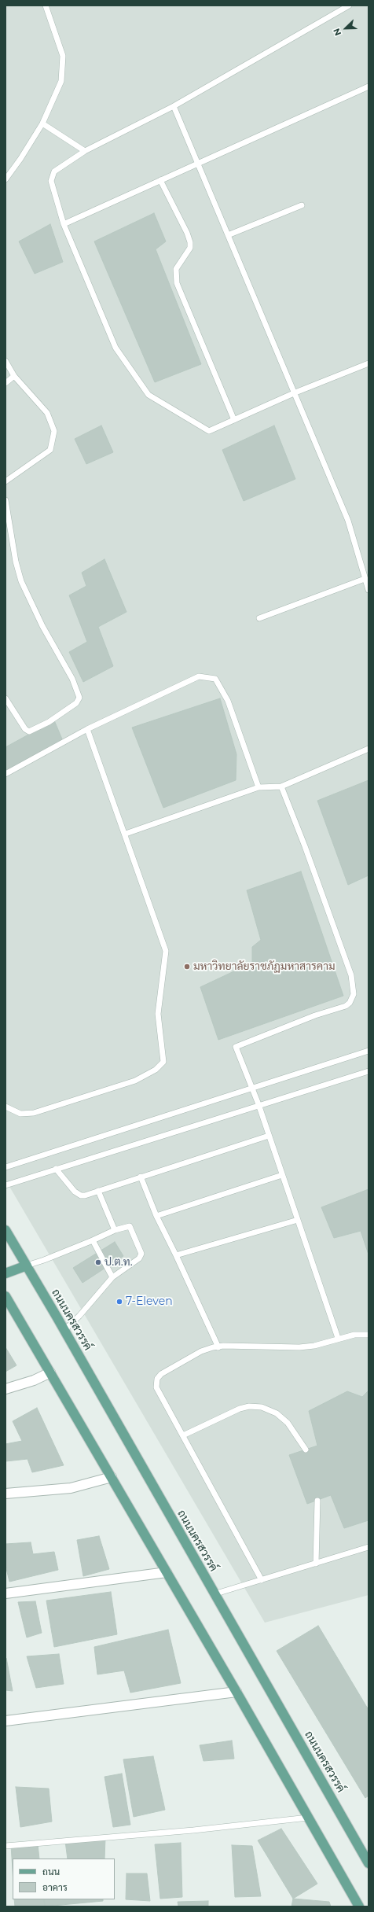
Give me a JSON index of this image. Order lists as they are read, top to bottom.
{
  "streets": {
    "main road": ["ถนนนครสวรรค์"]
  },
  "places": ["มหาวิทยาลัยราชภัฏมหาสารคาม", "ป.ต.ท.", "7-Eleven"],
  "legend": ["ถนน", "อาคาร"],
  "north": "bottom left"
}
